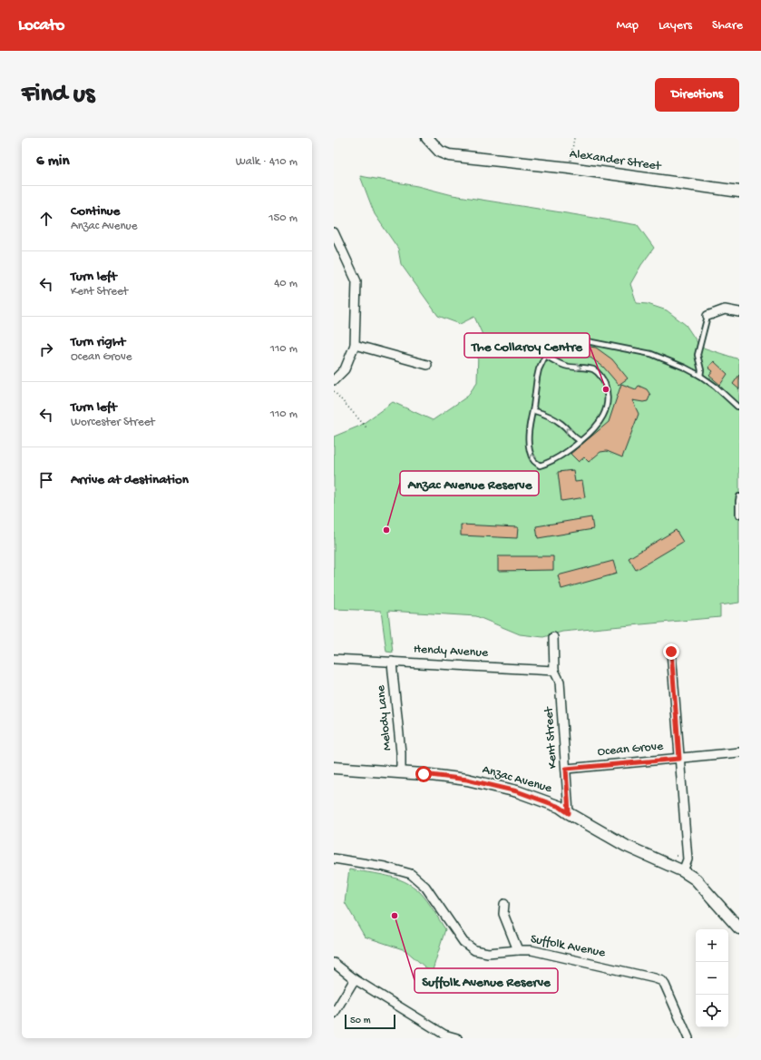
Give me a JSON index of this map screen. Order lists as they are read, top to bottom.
{
  "streets": {
    "street": [
      "Alexander Street",
      "Hendy Avenue",
      "Melody Lane",
      "Kent Street",
      "Ocean Grove",
      "Anzac Avenue",
      "Suffolk Avenue"
    ]
  },
  "crossings": [
    ["Hendy Avenue", "Melody Lane"],
    ["Hendy Avenue", "Kent Street"],
    ["Melody Lane", "Anzac Avenue"],
    ["Kent Street", "Ocean Grove"],
    ["Kent Street", "Anzac Avenue"]
  ],
  "places": ["The Collaroy Centre", "Anzac Avenue Reserve", "Suffolk Avenue Reserve"],
  "scale_bar": "50 m",
  "page": {
    "header": "Locato",
    "nav": ["Map", "Layers", "Share"],
    "buttons": "Directions",
    "title": "Find us",
    "heading": ["6 min", "Walk · 410 m"],
    "list": [
      ["Continue", "Anzac Avenue", "150 m"],
      ["Turn left", "Kent Street", "40 m"],
      ["Turn right", "Ocean Grove", "110 m"],
      ["Turn left", "Worcester Street", "110 m"],
      "Arrive at destination"
    ],
    "map_buttons": ["+", "−"],
    "scale": "50 m"
  }
}
